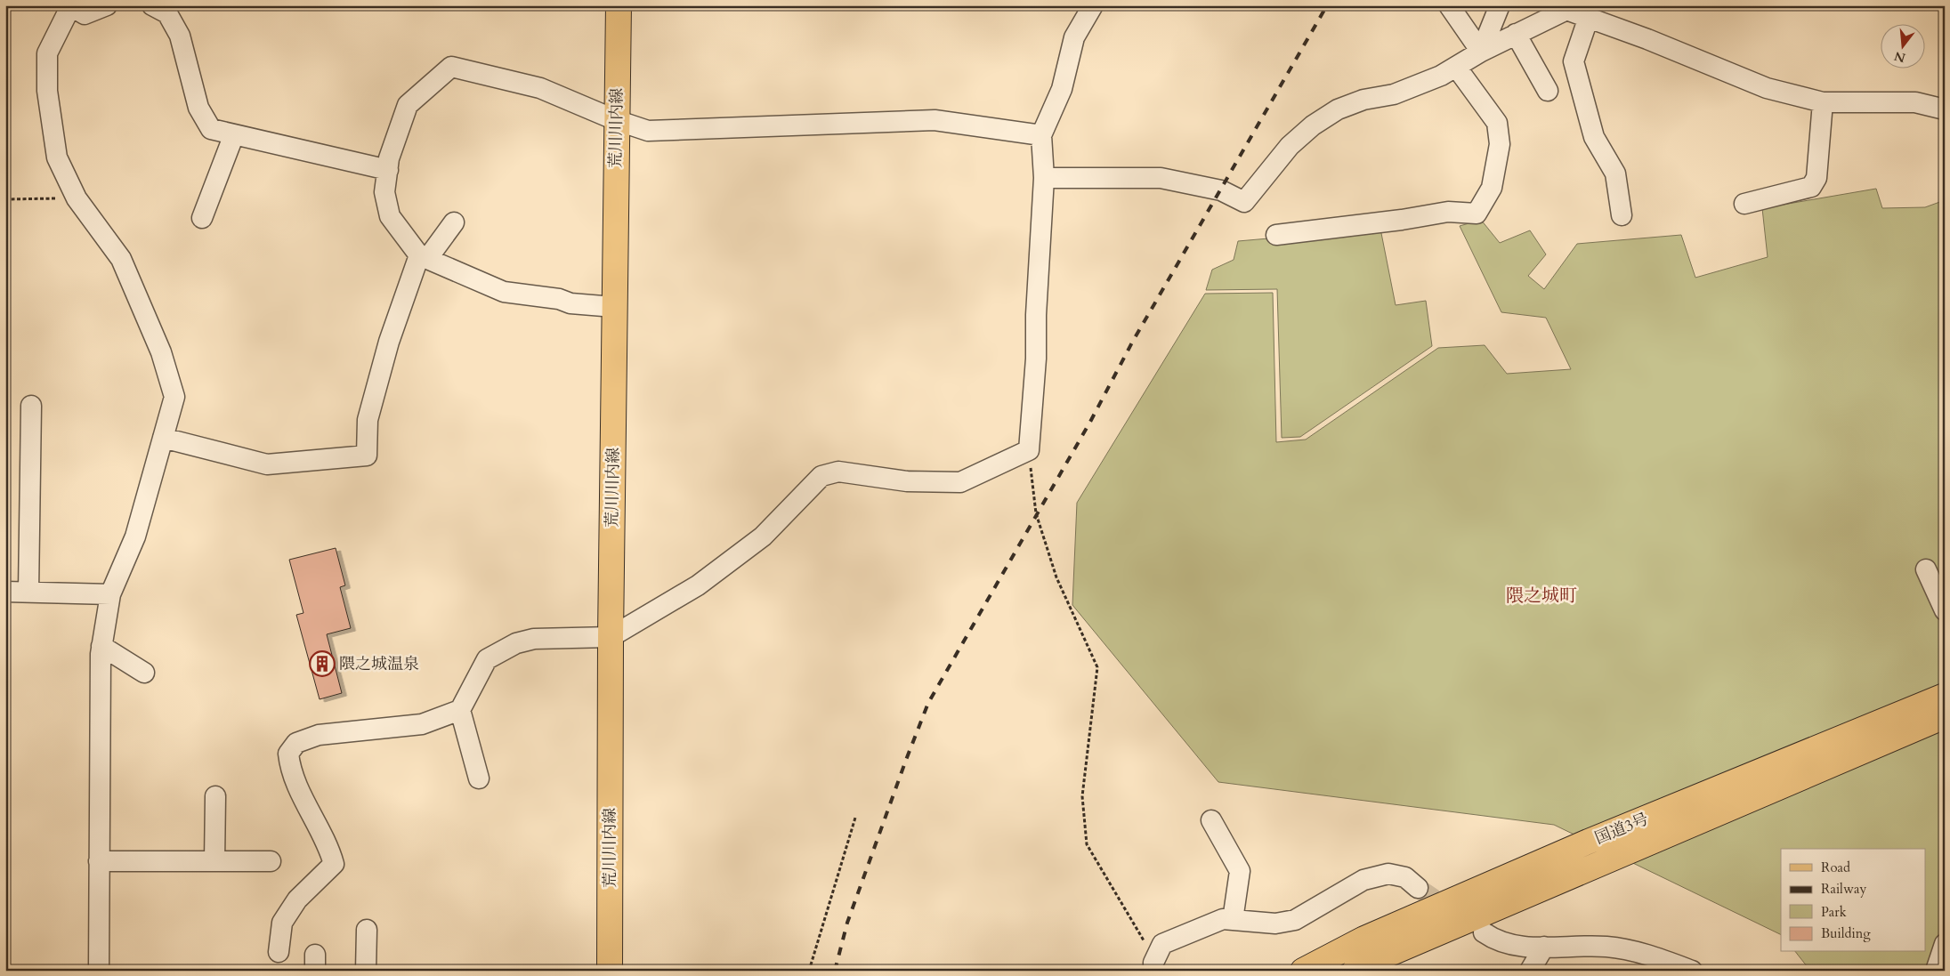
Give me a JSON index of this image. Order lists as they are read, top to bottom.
{
  "streets": {
    "main road": ["荒川川内線", "国道3号"]
  },
  "districts": ["隈之城町"],
  "places": {
    "building": ["隈之城温泉"]
  },
  "legend": [
    "Road",
    "Railway",
    "Park",
    "Building"
  ],
  "north": "bottom"
}
